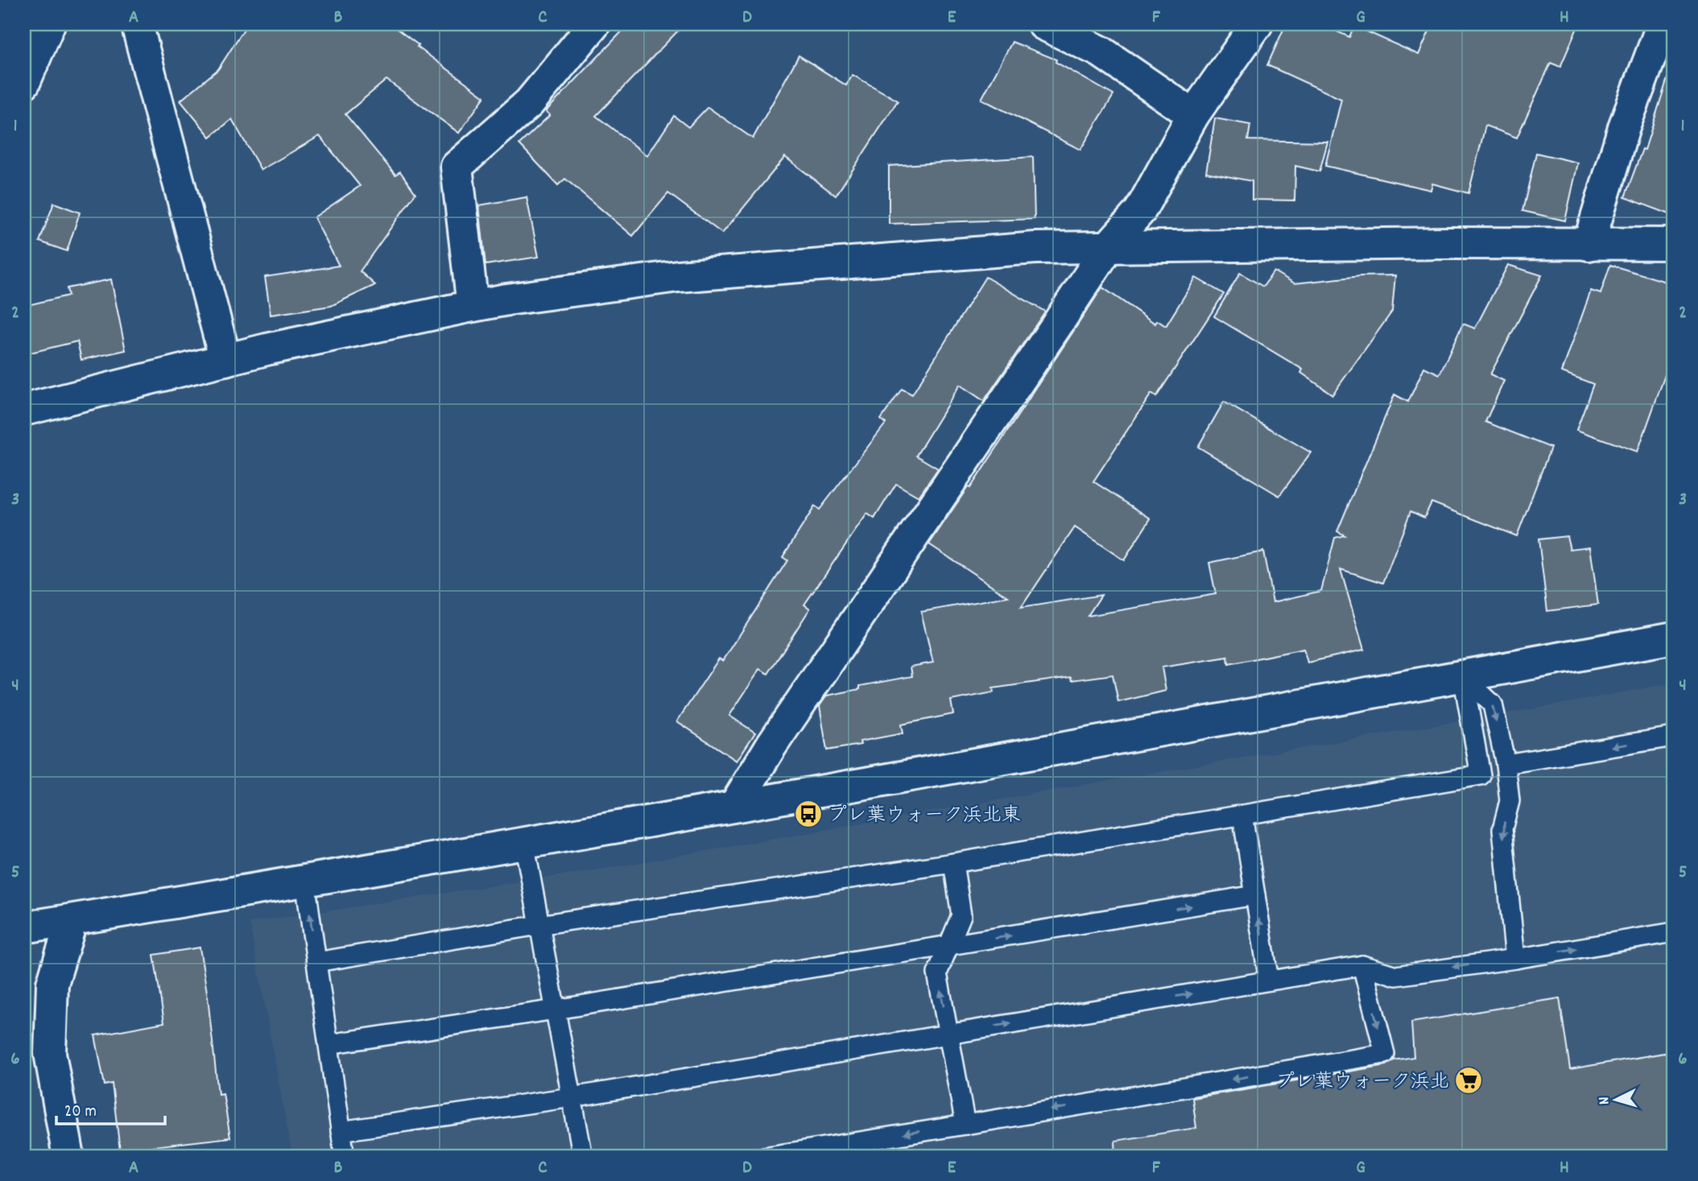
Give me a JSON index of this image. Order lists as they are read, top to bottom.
{
  "places": {
    "bus stop": ["プレ葉ウォーク浜北東"],
    "supermarket": ["プレ葉ウォーク浜北"]
  },
  "scale_bar": "20 m",
  "north": "left",
  "grid": {
    "columns": [
      "A",
      "B",
      "C",
      "D",
      "E",
      "F",
      "G",
      "H"
    ],
    "rows": [
      "1",
      "2",
      "3",
      "4",
      "5",
      "6"
    ]
  }
}
